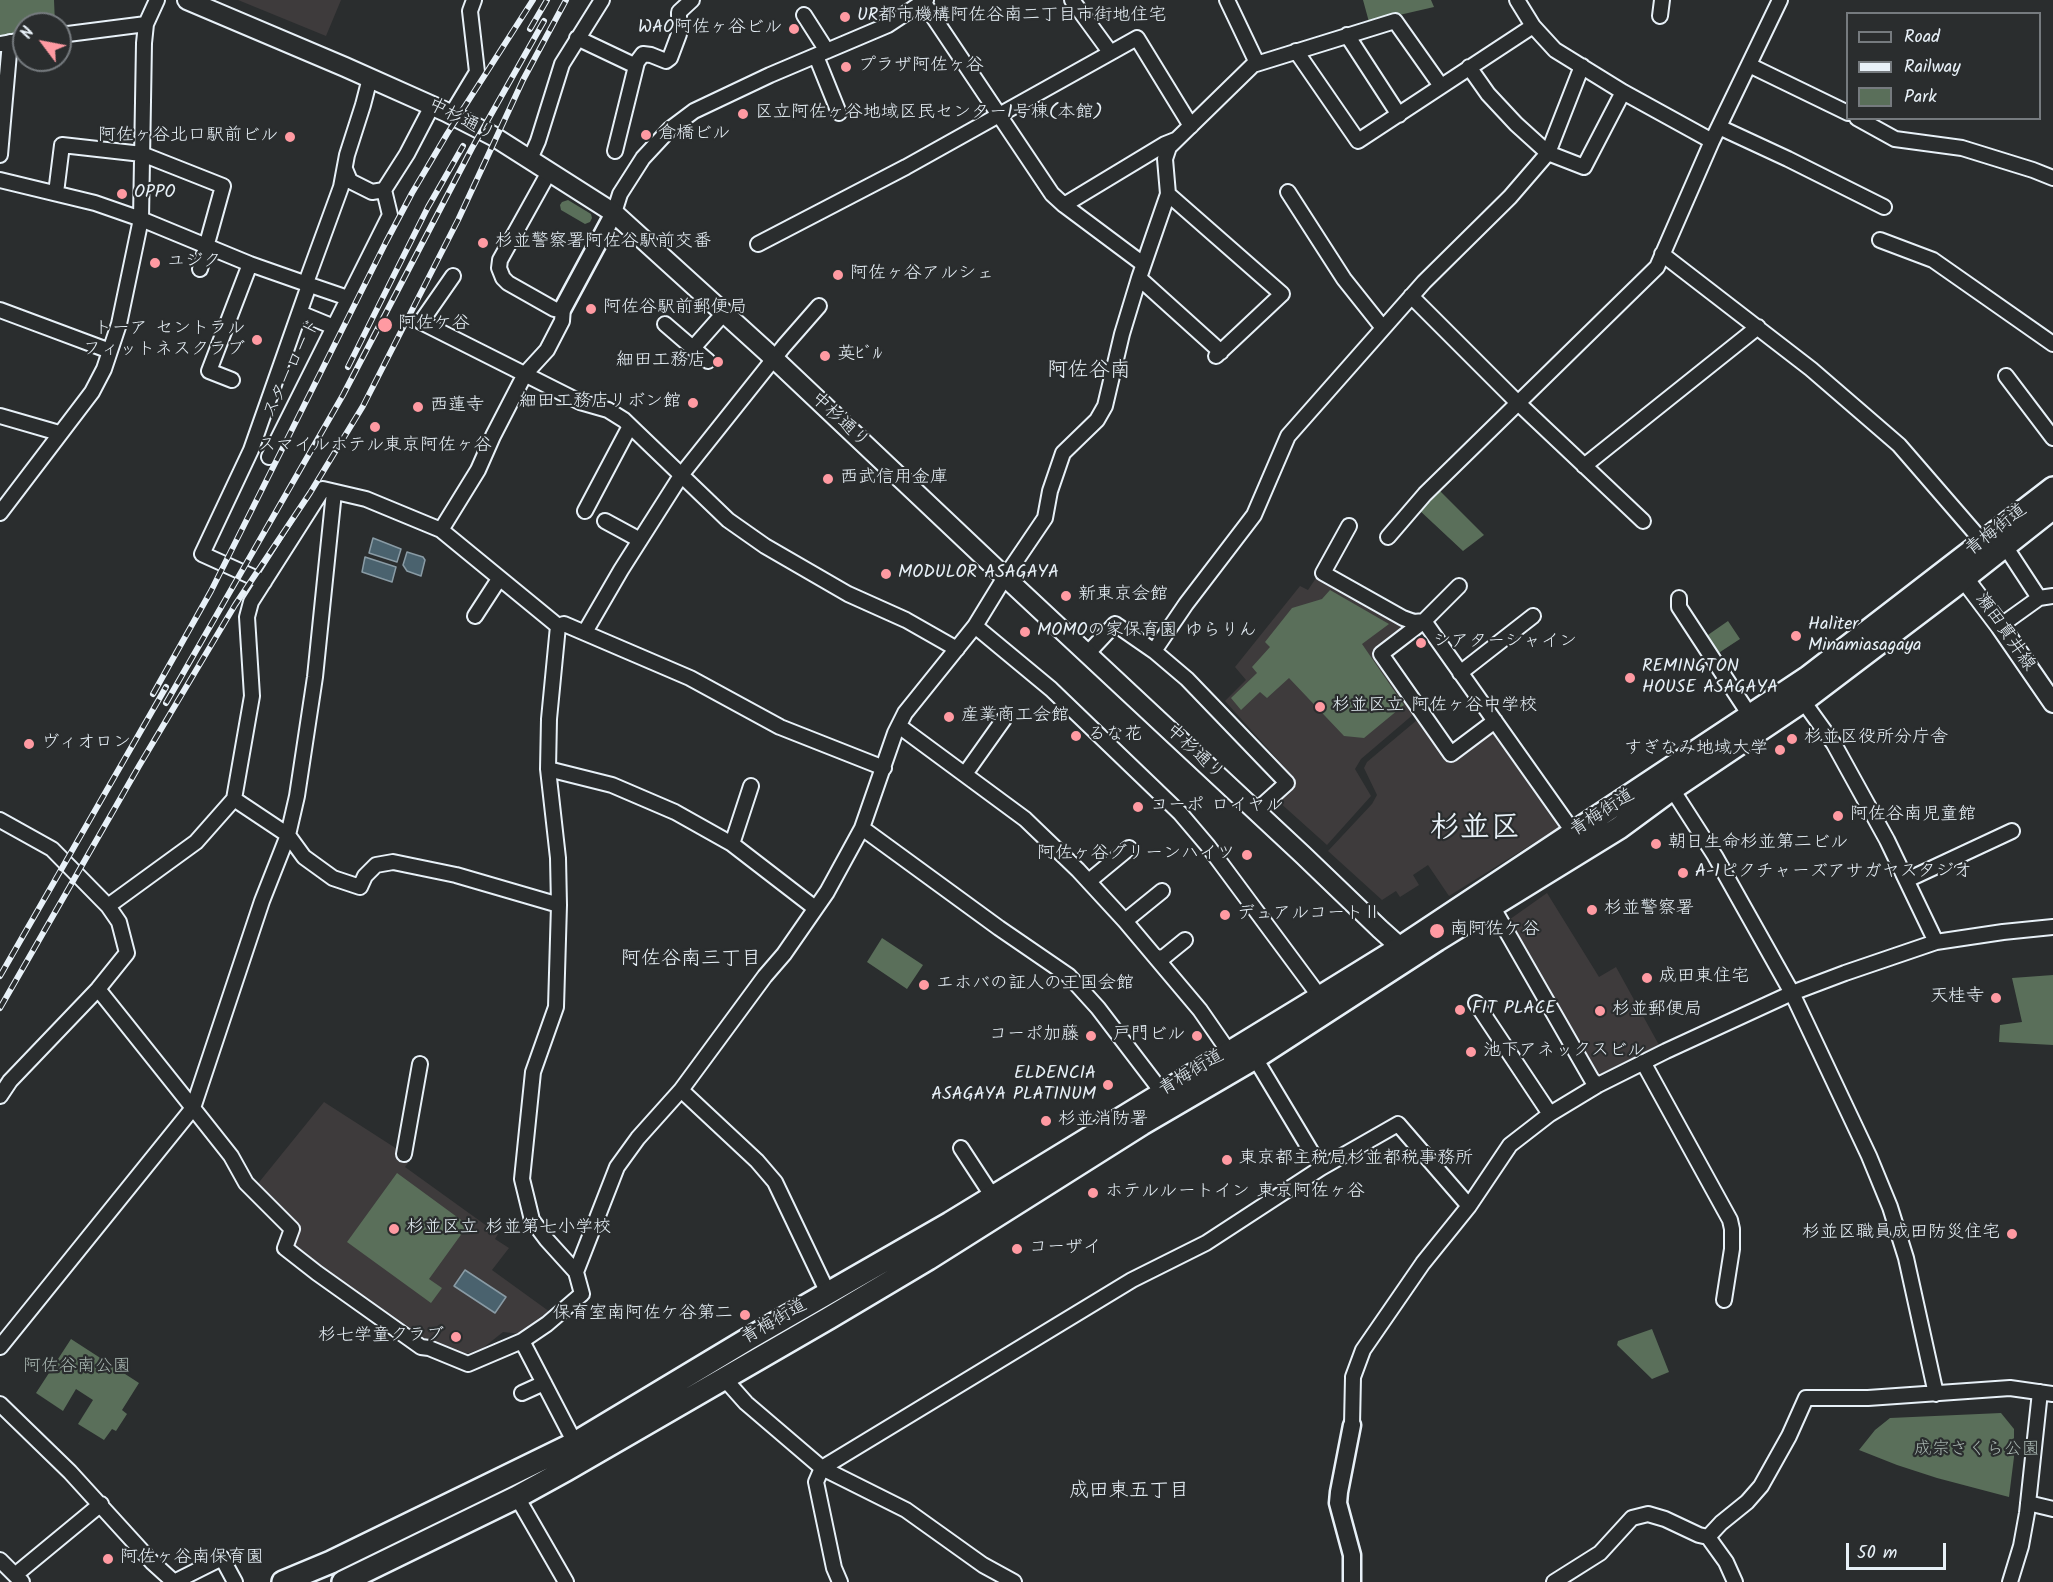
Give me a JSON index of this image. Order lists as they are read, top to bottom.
{
  "streets": {
    "main road": ["中杉通り", "青梅街道", "瀬田貫井線"],
    "street": ["スターロード"]
  },
  "crossings": [
    ["中杉通り", "青梅街道"],
    ["青梅街道", "瀬田貫井線"]
  ],
  "districts": [
    "阿佐谷南",
    "杉並区",
    "阿佐谷南三丁目",
    "成田東五丁目"
  ],
  "parks": ["阿佐谷南公園", "成宗さくら公園"],
  "places": [
    "UR都市機構阿佐谷南二丁目市街地住宅",
    "WAO阿佐ヶ谷ビル",
    "プラザ阿佐ヶ谷",
    "区立阿佐ヶ谷地域区民センター1号棟(本館)",
    "倉橋ビル",
    "阿佐ヶ谷北口駅前ビル",
    "OPPO",
    "杉並警察署阿佐谷駅前交番",
    "ユジク",
    "阿佐ヶ谷アルシェ",
    "阿佐谷駅前郵便局",
    "阿佐ケ谷",
    "トーア セントラル フィットネスクラブ",
    "英ﾋﾞﾙ",
    "細田工務店",
    "細田工務店リボン館",
    "西蓮寺",
    "スマイルホテル東京阿佐ヶ谷",
    "西武信用金庫",
    "MODULOR ASAGAYA",
    "新東京会館",
    "MOMOの家保育園 ゆらりん",
    "Haliter Minamiasagaya",
    "シアターシャイン",
    "REMINGTON HOUSE ASAGAYA",
    "杉並区立 阿佐ヶ谷中学校",
    "産業商工会館",
    "るな花",
    "杉並区役所分庁舎",
    "ヴィオロン",
    "すぎなみ地域大学",
    "コーポ ロイヤル",
    "阿佐谷南児童館",
    "朝日生命杉並第二ビル",
    "阿佐ヶ谷グリーンハイツ",
    "A-1ピクチャーズアサガヤスタジオ",
    "杉並警察署",
    "デュアルコートⅡ",
    "南阿佐ケ谷",
    "成田東住宅",
    "エホバの証人の王国会館",
    "天桂寺",
    "FIT PLACE",
    "杉並郵便局",
    "コーポ加藤",
    "戸門ビル",
    "池下アネックスビル",
    "ELDENCIA ASAGAYA PLATINUM",
    "杉並消防署",
    "東京都主税局杉並都税事務所",
    "ホテルルートイン 東京阿佐ヶ谷",
    "杉並区立 杉並第七小学校",
    "杉並区職員成田防災住宅",
    "コーザイ",
    "保育室南阿佐ケ谷第二",
    "杉七学童クラブ",
    "阿佐ヶ谷南保育園"
  ],
  "legend": ["Road", "Railway", "Park"],
  "scale_bar": "50 m",
  "north": "top left"
}
